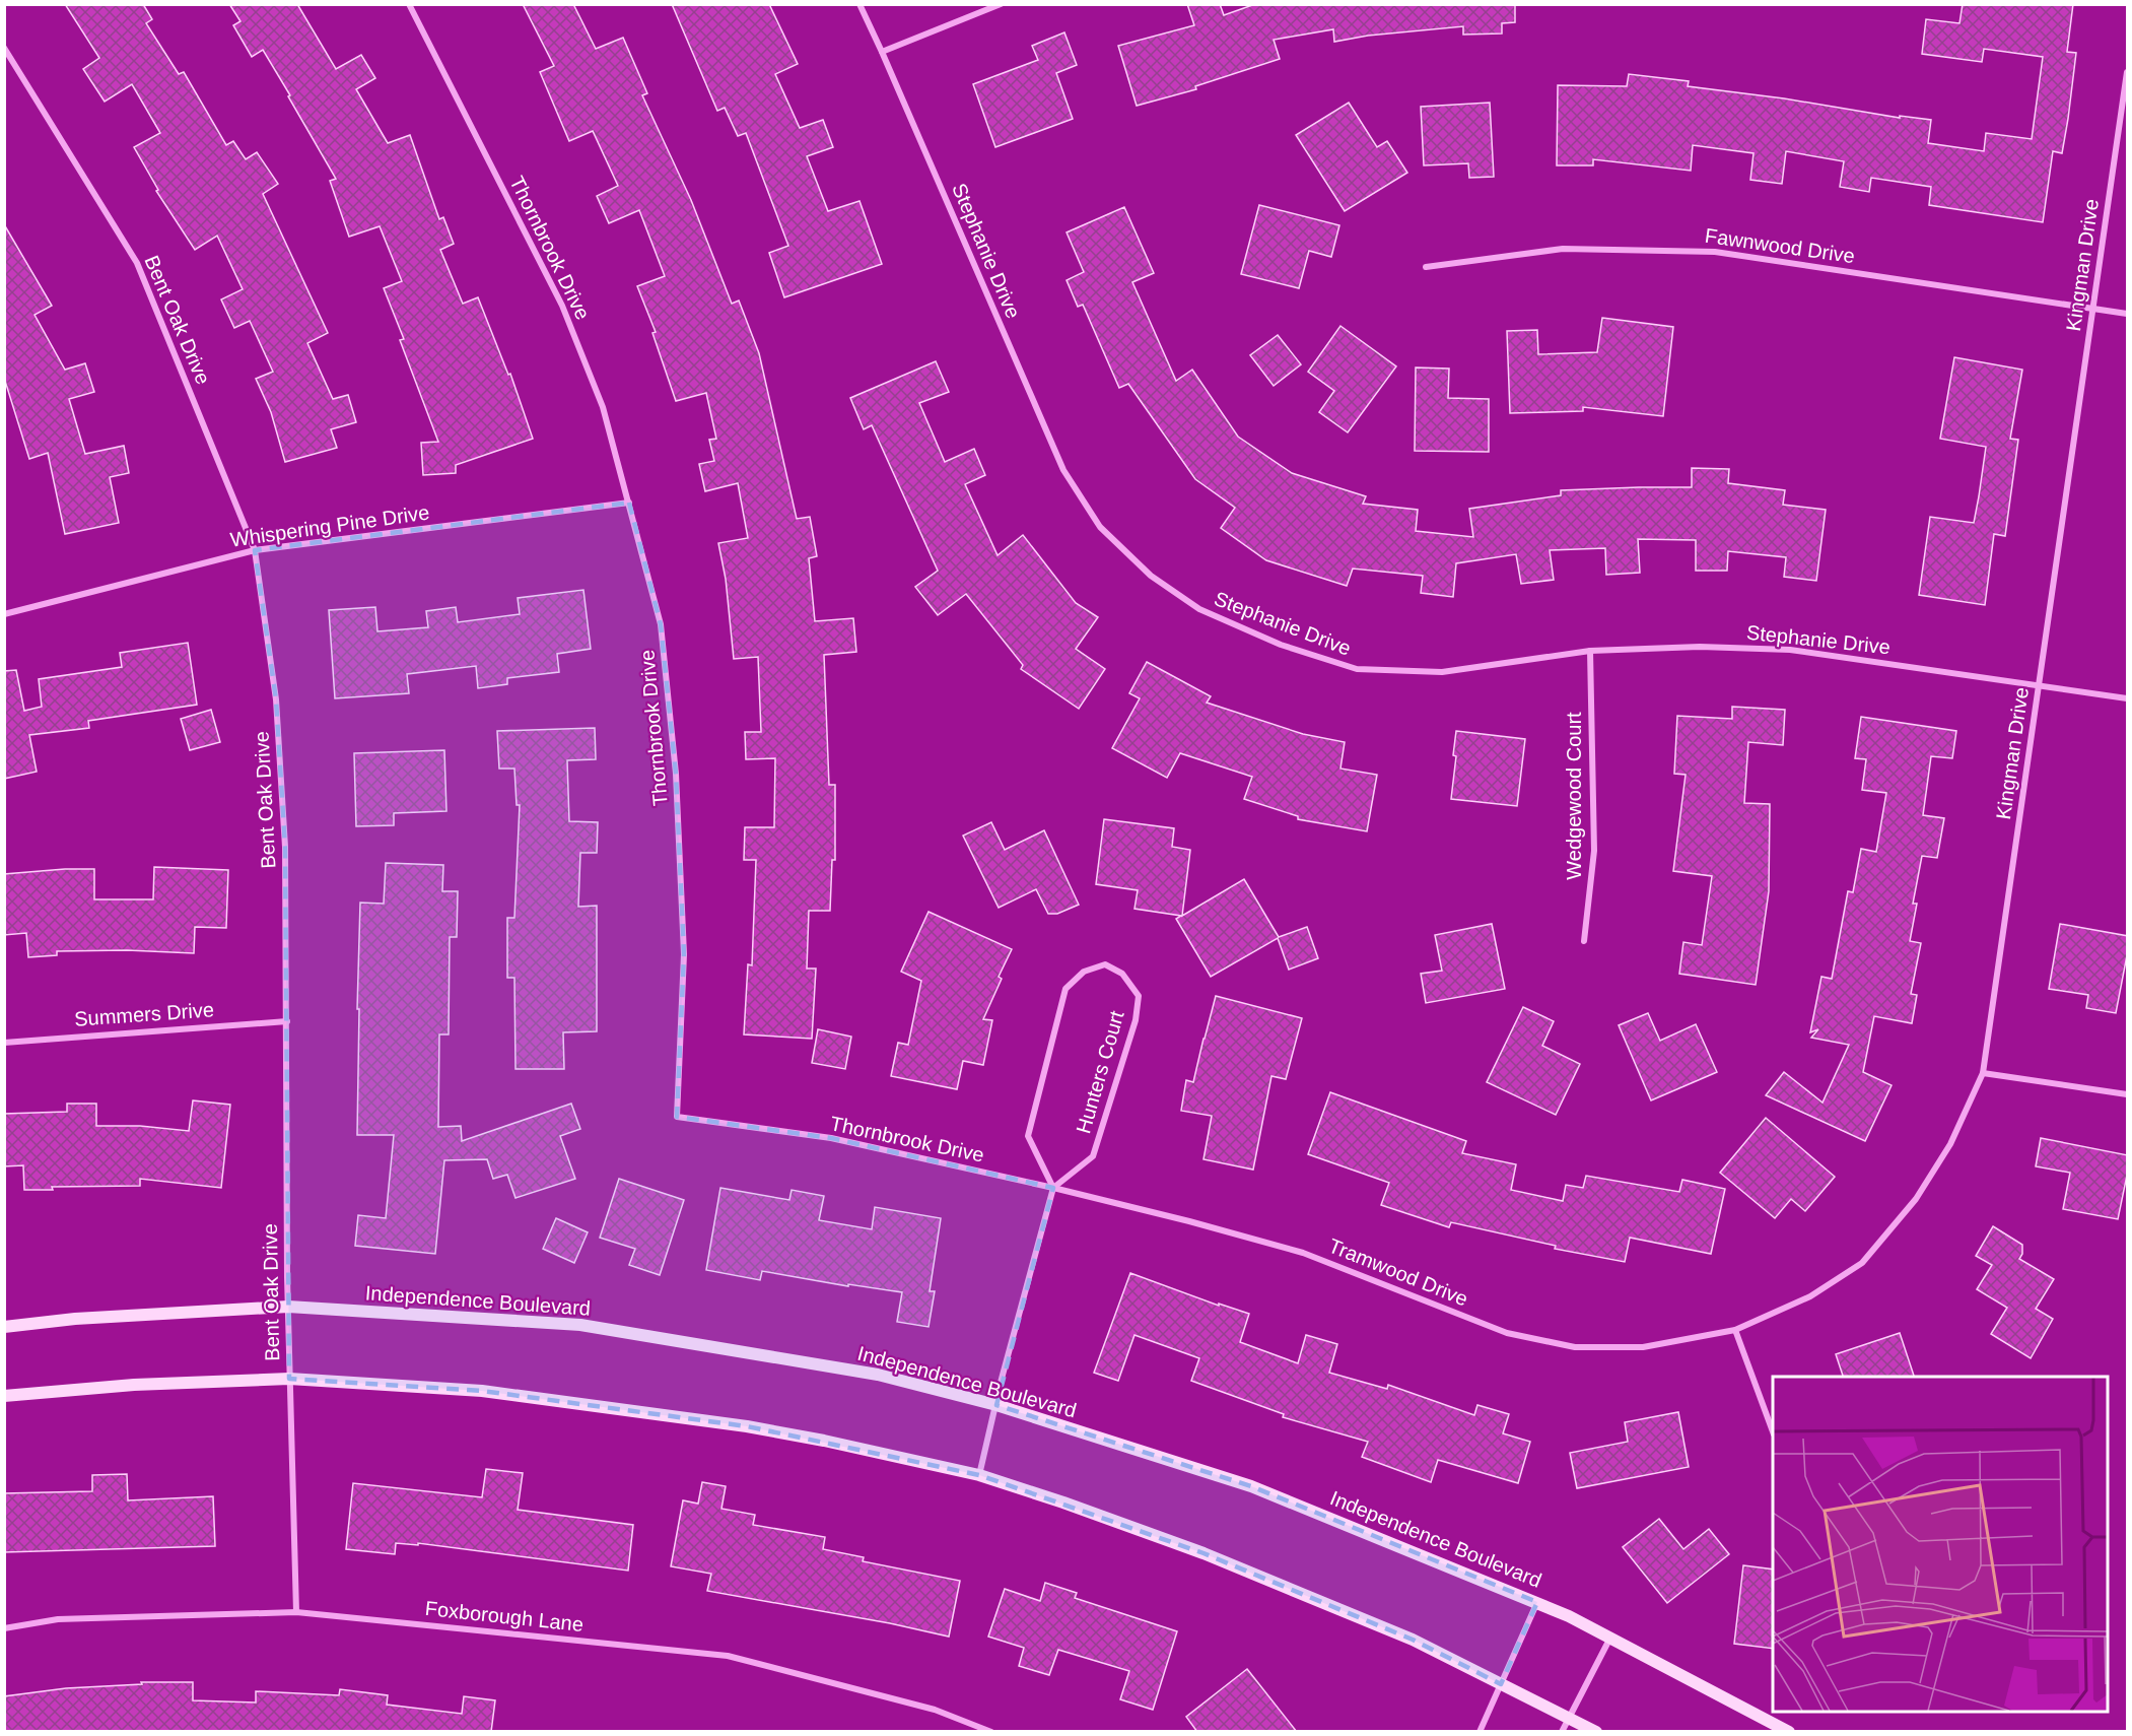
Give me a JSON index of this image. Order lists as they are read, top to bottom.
{
  "streets": {
    "main road": ["Independence Boulevard"],
    "street": [
      "Fawnwood Drive",
      "Thornbrook Drive",
      "Stephanie Drive",
      "Kingman Drive",
      "Bent Oak Drive",
      "Whispering Pine Drive",
      "Wedgewood Court",
      "Summers Drive",
      "Hunters Court",
      "Tramwood Drive",
      "Foxborough Lane"
    ]
  },
  "crossings": [
    ["Fawnwood Drive", "Kingman Drive"],
    ["Thornbrook Drive", "Whispering Pine Drive"],
    ["Thornbrook Drive", "Hunters Court"],
    ["Thornbrook Drive", "Tramwood Drive"],
    ["Stephanie Drive", "Kingman Drive"],
    ["Stephanie Drive", "Wedgewood Court"],
    ["Kingman Drive", "Tramwood Drive"],
    ["Bent Oak Drive", "Whispering Pine Drive"],
    ["Bent Oak Drive", "Summers Drive"],
    ["Bent Oak Drive", "Independence Boulevard"],
    ["Bent Oak Drive", "Foxborough Lane"],
    ["Hunters Court", "Tramwood Drive"]
  ]
}
